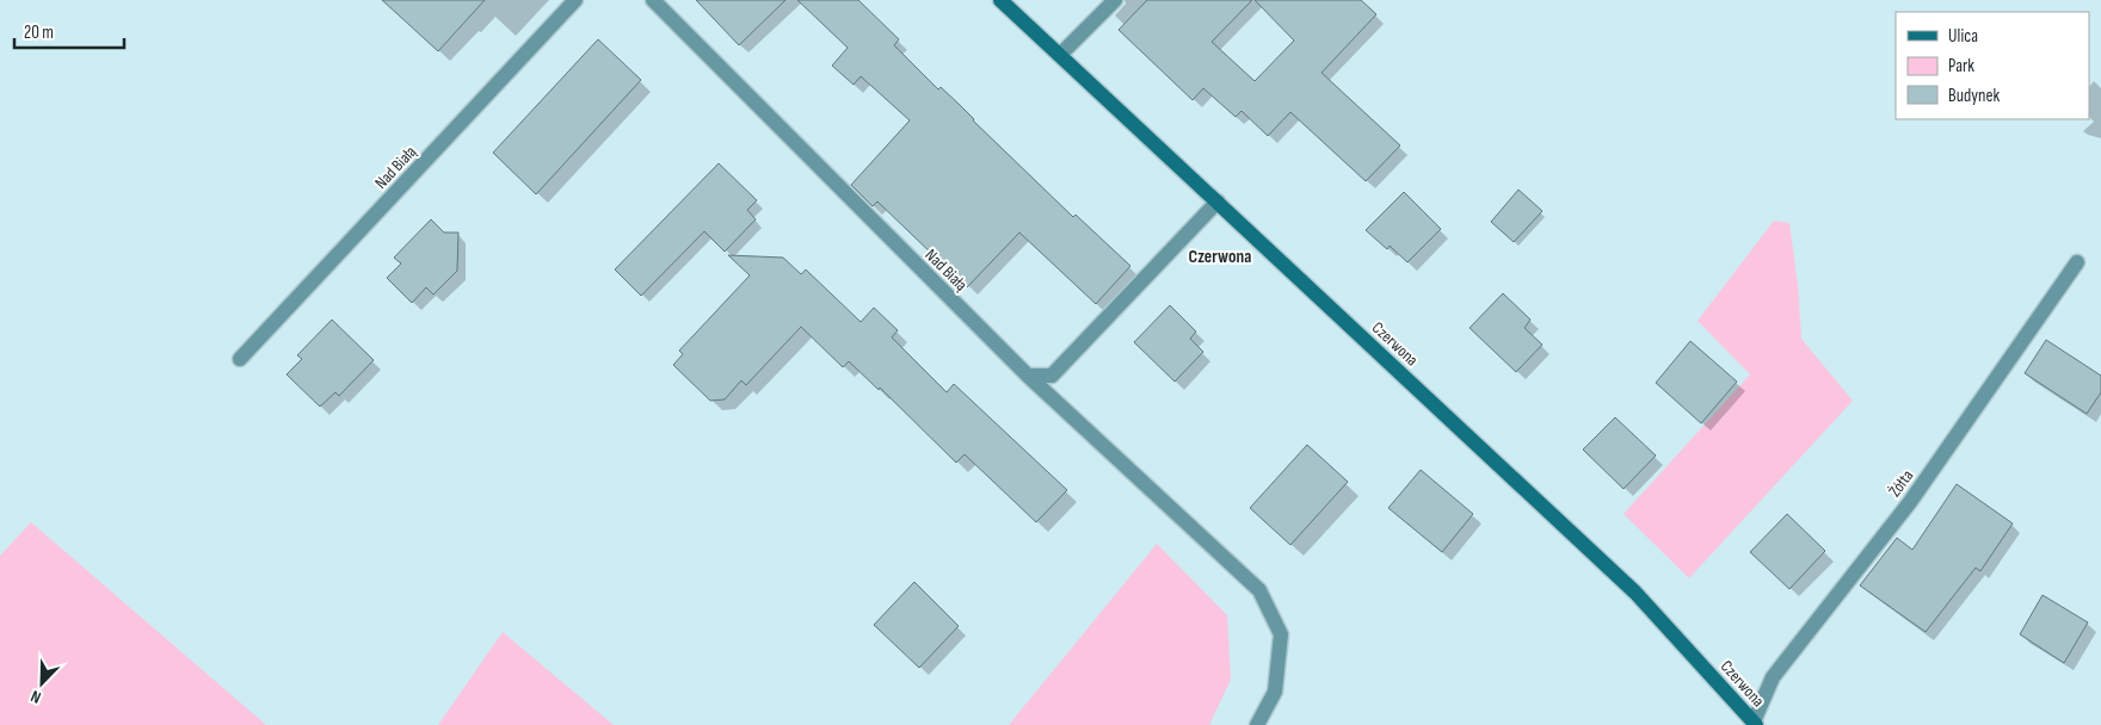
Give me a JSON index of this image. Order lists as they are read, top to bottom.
{
  "streets": {
    "main road": ["Czerwona"],
    "street": ["Nad Białą", "Żółta"]
  },
  "crossings": [
    ["Czerwona", "Żółta"]
  ],
  "districts": ["Czerwona"],
  "legend": ["Ulica", "Park", "Budynek"],
  "scale_bar": "20 m",
  "north": "bottom left"
}
